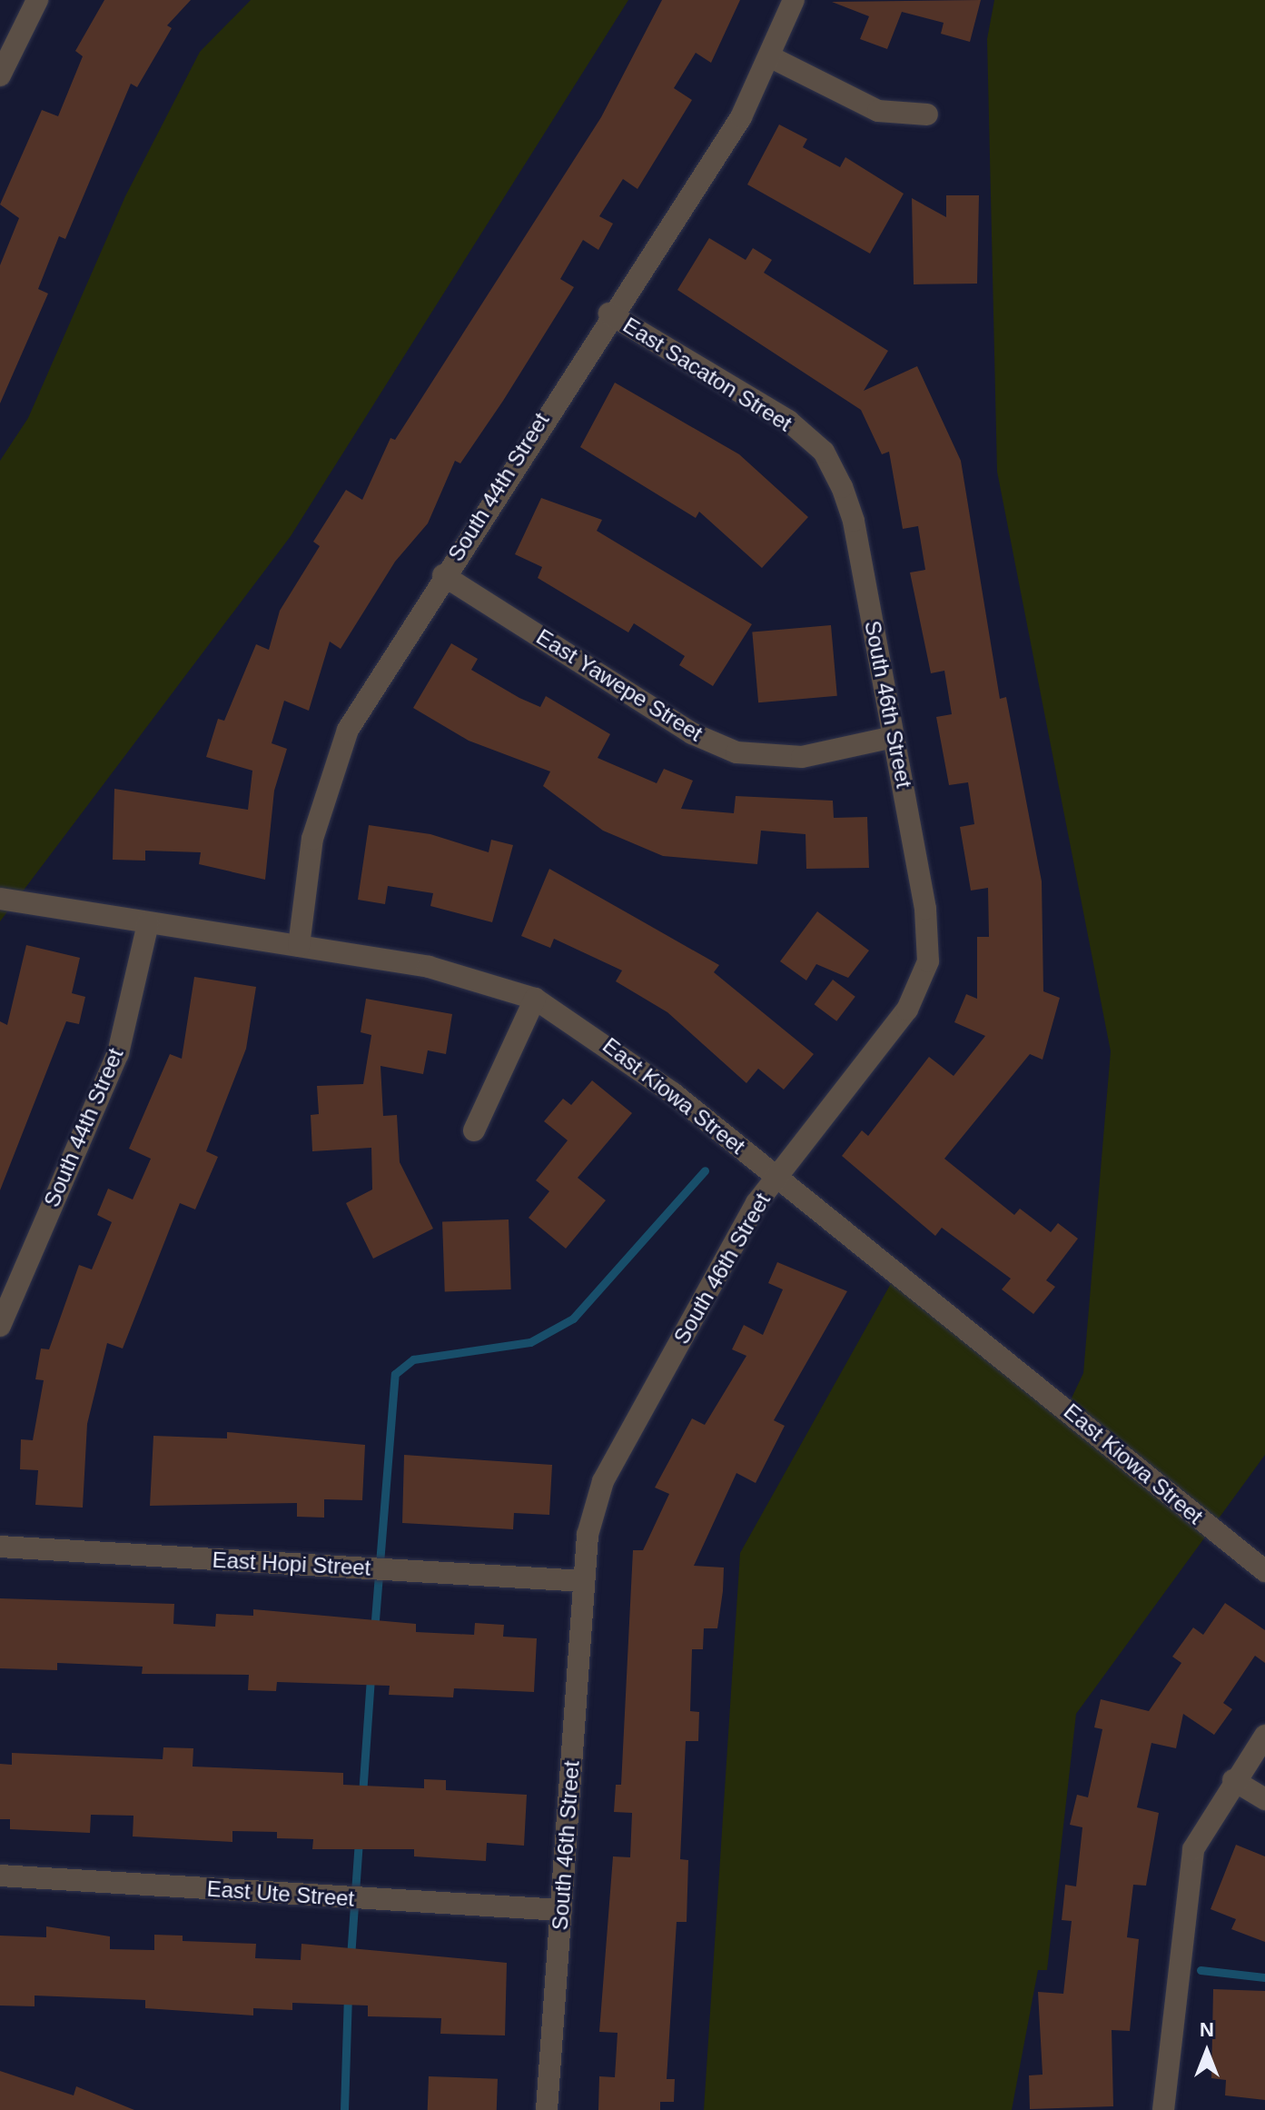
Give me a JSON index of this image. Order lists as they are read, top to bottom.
{
  "streets": {
    "street": [
      "East Sacaton Street",
      "South 44th Street",
      "East Yawepe Street",
      "South 46th Street",
      "East Kiowa Street",
      "East Hopi Street",
      "East Ute Street"
    ]
  },
  "crossings": [
    ["East Sacaton Street", "South 44th Street"],
    ["East Sacaton Street", "South 46th Street"],
    ["South 44th Street", "East Yawepe Street"],
    ["South 44th Street", "East Kiowa Street"],
    ["East Yawepe Street", "South 46th Street"],
    ["South 46th Street", "East Kiowa Street"],
    ["South 46th Street", "East Hopi Street"],
    ["South 46th Street", "East Ute Street"]
  ],
  "north": "top"
}
